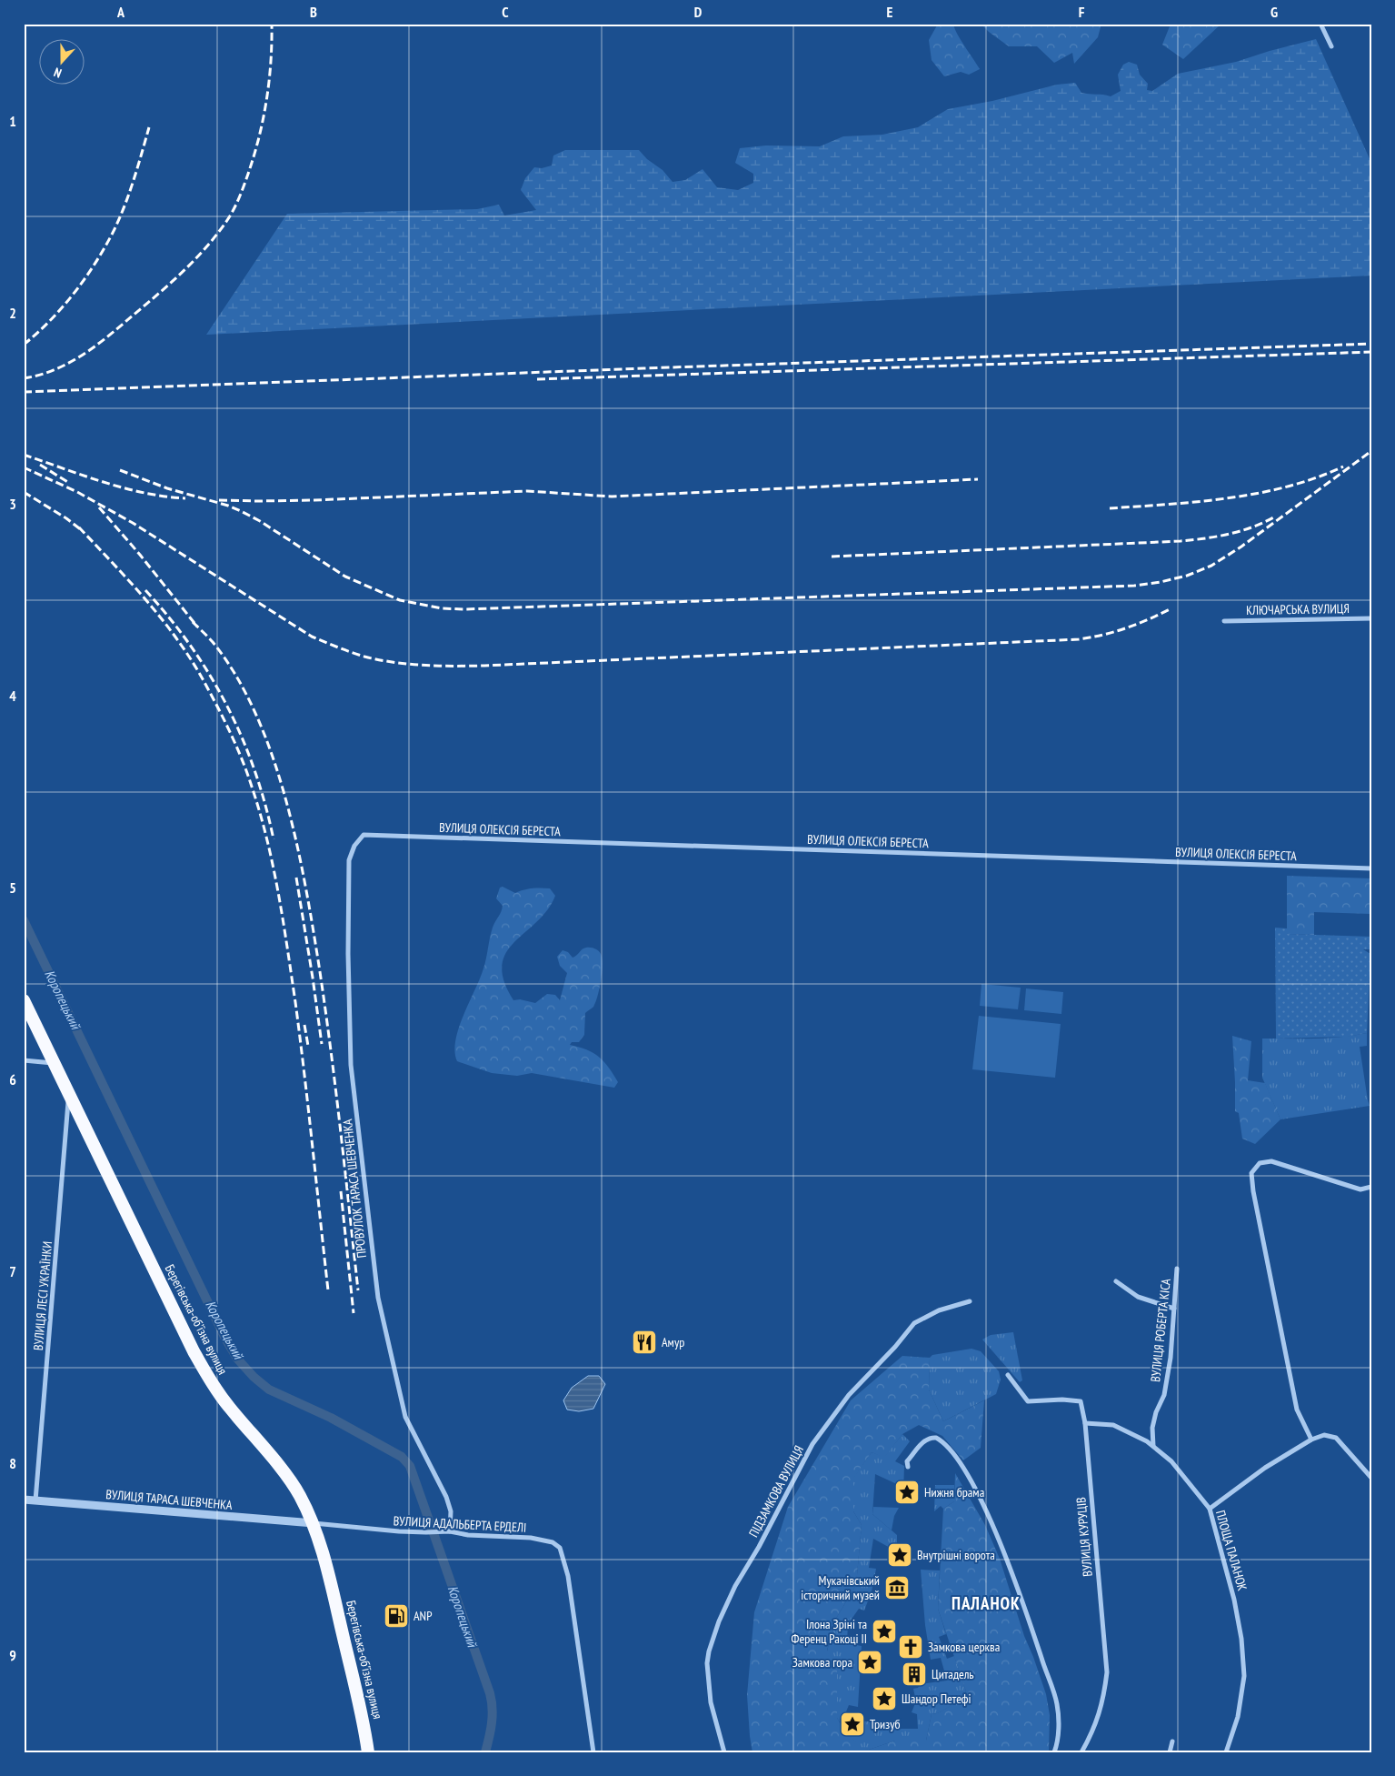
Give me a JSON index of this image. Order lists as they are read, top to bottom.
{
  "streets": {
    "highway": ["Берегівська-обʼїзна вулиця"],
    "street": [
      "КЛЮЧАРСЬКА ВУЛИЦЯ",
      "ВУЛИЦЯ ОЛЕКСІЯ БЕРЕСТА",
      "ПРОВУЛОК ТАРАСА ШЕВЧЕНКА",
      "ВУЛИЦЯ ЛЕСІ УКРАЇНКИ",
      "ВУЛИЦЯ РОБЕРТА КІСА",
      "ПІДЗАМКОВА ВУЛИЦЯ",
      "ВУЛИЦЯ ТАРАСА ШЕВЧЕНКА",
      "ВУЛИЦЯ АДАЛЬБЕРТА ЕРДЕЛІ",
      "ВУЛИЦЯ КУРУЦІВ",
      "ПЛОЩА ПАЛАНОК"
    ]
  },
  "crossings": [
    ["ВУЛИЦЯ ОЛЕКСІЯ БЕРЕСТА", "ПРОВУЛОК ТАРАСА ШЕВЧЕНКА"],
    ["ПРОВУЛОК ТАРАСА ШЕВЧЕНКА", "ВУЛИЦЯ АДАЛЬБЕРТА ЕРДЕЛІ"],
    ["ВУЛИЦЯ ЛЕСІ УКРАЇНКИ", "Берегівська-обʼїзна вулиця"],
    ["ВУЛИЦЯ ЛЕСІ УКРАЇНКИ", "ВУЛИЦЯ ТАРАСА ШЕВЧЕНКА"],
    ["Берегівська-обʼїзна вулиця", "ВУЛИЦЯ ТАРАСА ШЕВЧЕНКА"],
    ["Берегівська-обʼїзна вулиця", "ВУЛИЦЯ АДАЛЬБЕРТА ЕРДЕЛІ"],
    ["ВУЛИЦЯ РОБЕРТА КІСА", "ПЛОЩА ПАЛАНОК"],
    ["ВУЛИЦЯ ТАРАСА ШЕВЧЕНКА", "ВУЛИЦЯ АДАЛЬБЕРТА ЕРДЕЛІ"],
    ["ВУЛИЦЯ КУРУЦІВ", "ПЛОЩА ПАЛАНОК"]
  ],
  "districts": ["ПАЛАНОК"],
  "water": ["Коропецький"],
  "places": {
    "restaurant": ["Амур"],
    "place": [
      "Нижня брама",
      "Внутрішні ворота",
      "Ілона Зріні та Ференц Ракоці II",
      "Замкова гора",
      "Шандор Петефі",
      "Тризуб"
    ],
    "museum": ["Мукачівський історичний музей"],
    "fuel station": ["ANP"],
    "church": ["Замкова церква"],
    "building": ["Цитадель"]
  },
  "north": "bottom",
  "grid": {
    "columns": [
      "A",
      "B",
      "C",
      "D",
      "E",
      "F",
      "G"
    ],
    "rows": [
      "1",
      "2",
      "3",
      "4",
      "5",
      "6",
      "7",
      "8",
      "9"
    ]
  }
}
